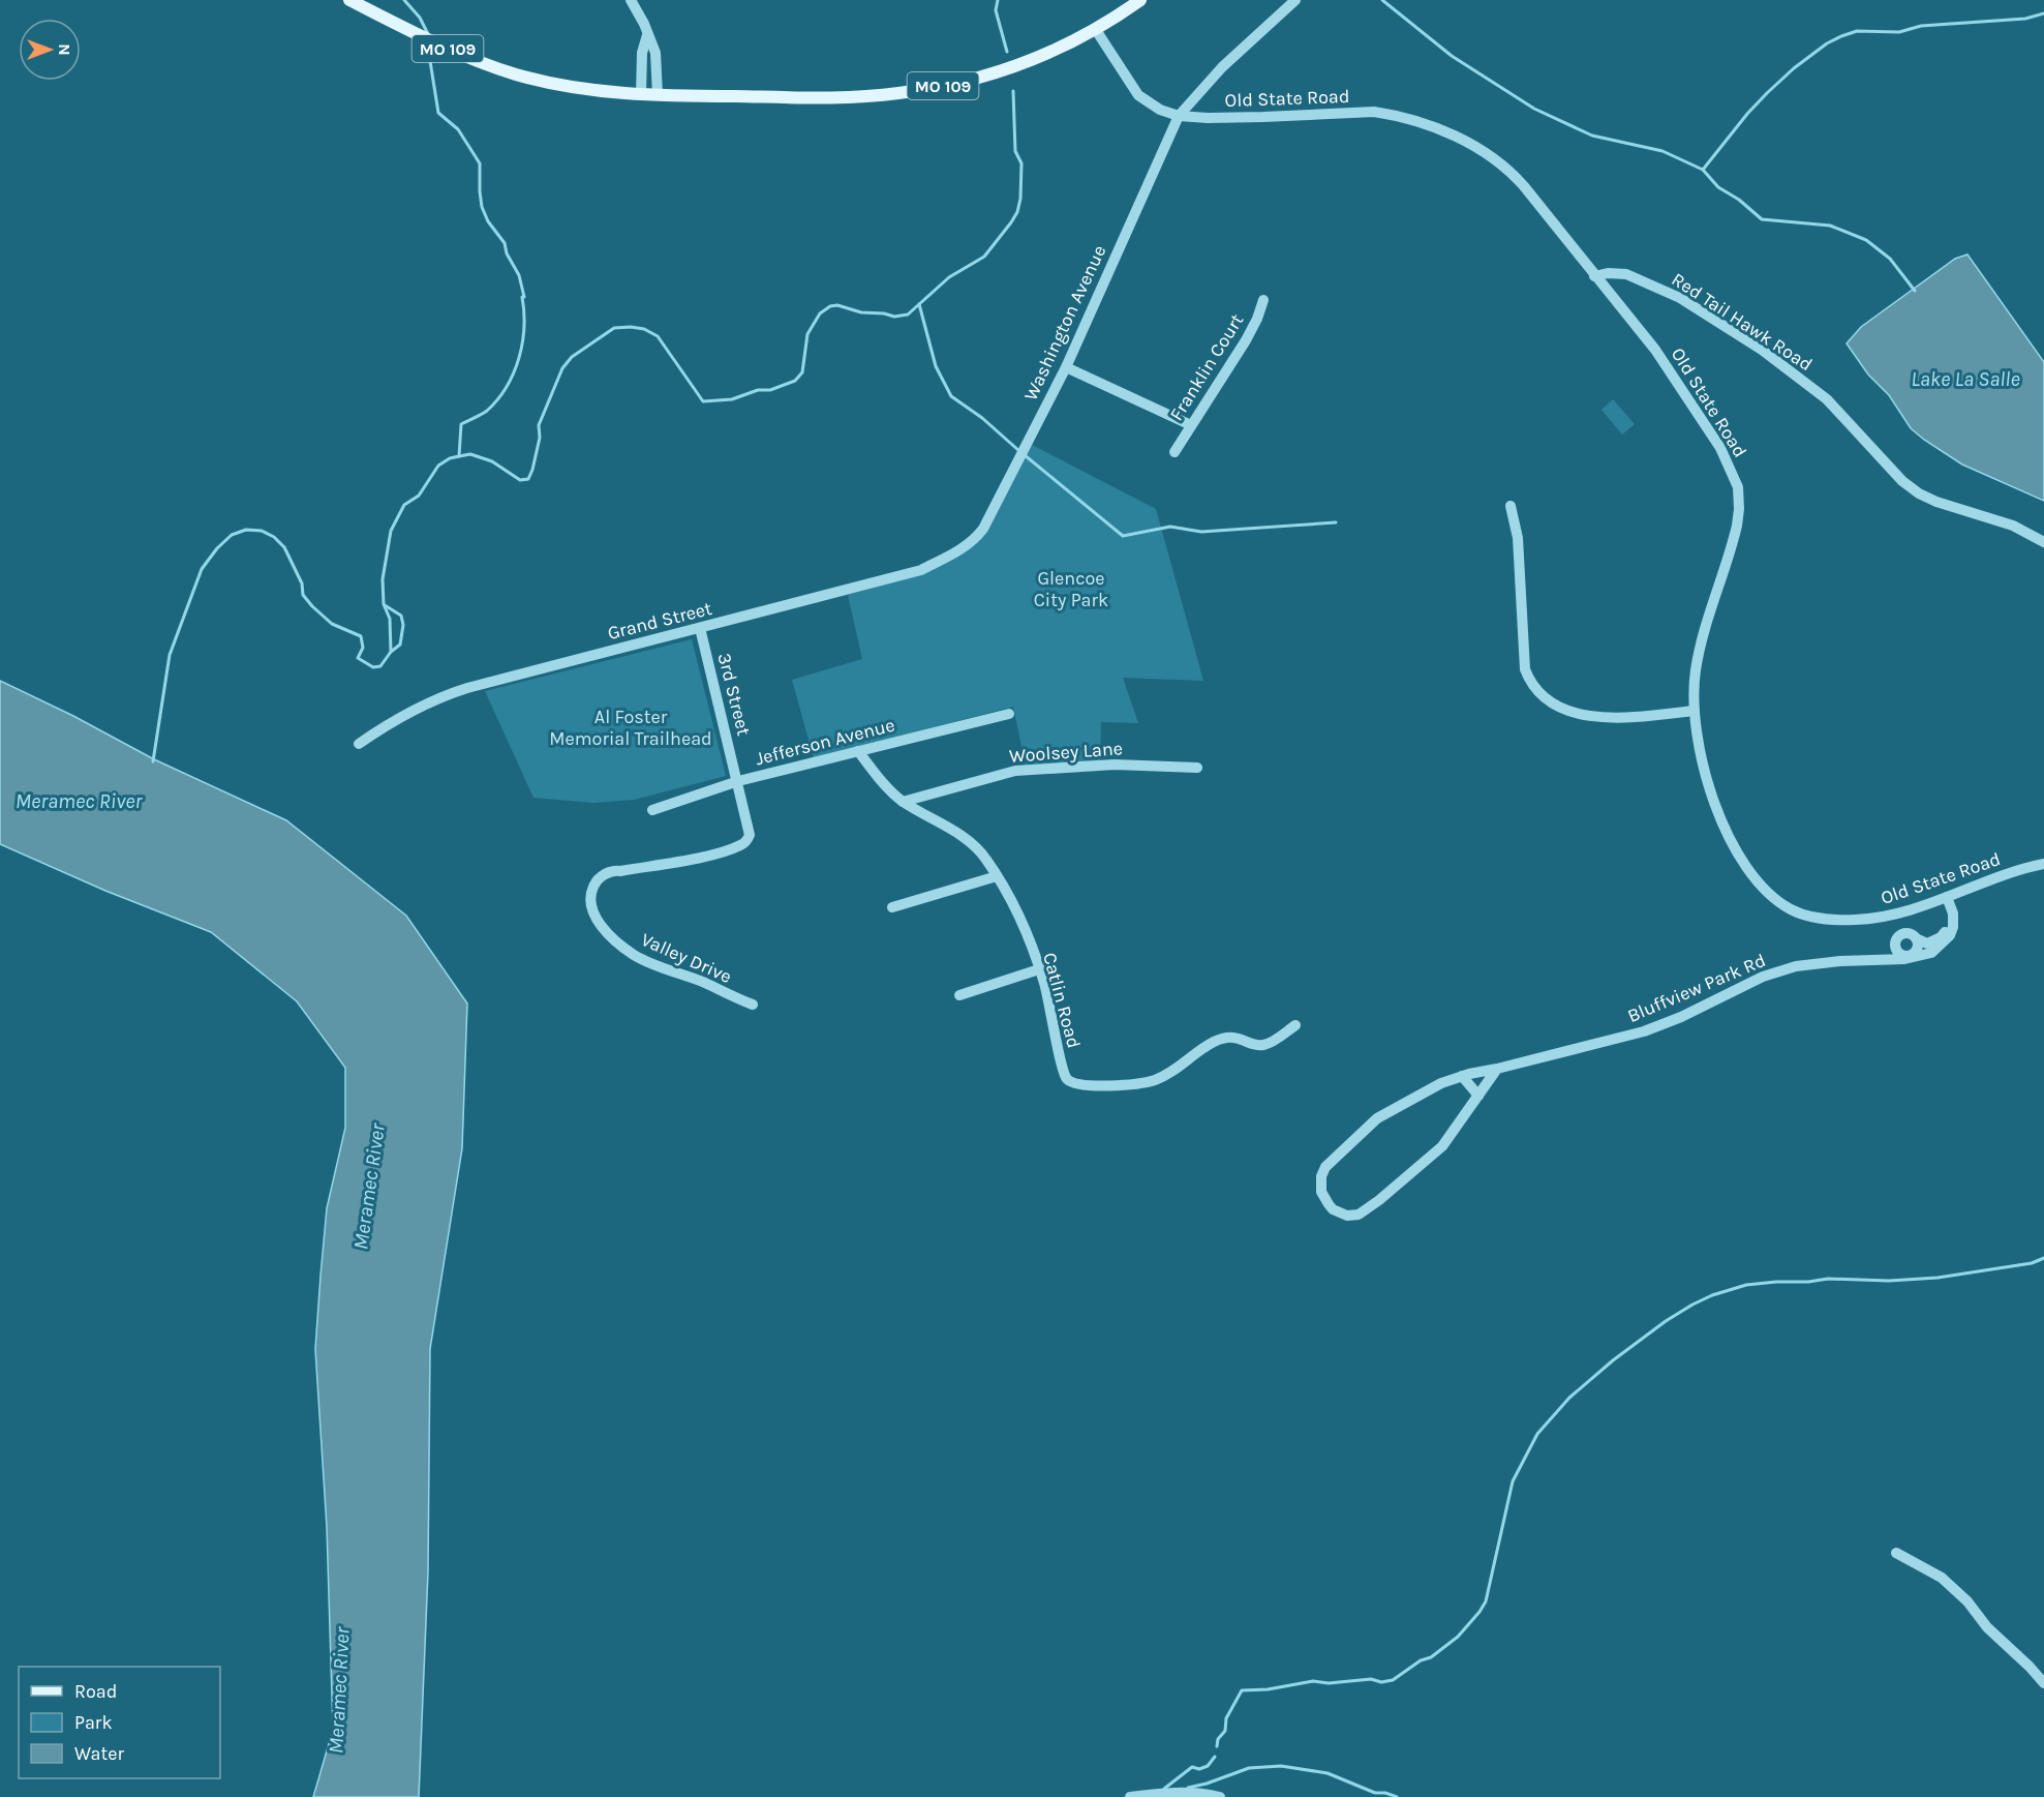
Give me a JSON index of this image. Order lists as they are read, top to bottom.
{
  "streets": {
    "main road": ["MO 109"],
    "street": [
      "Old State Road",
      "Red Tail Hawk Road",
      "Washington Avenue",
      "Franklin Court",
      "Grand Street",
      "3rd Street",
      "Jefferson Avenue",
      "Woolsey Lane",
      "Valley Drive",
      "Bluffview Park Rd",
      "Catlin Road"
    ]
  },
  "crossings": [
    ["MO 109", "Old State Road"],
    ["Old State Road", "Red Tail Hawk Road"],
    ["Old State Road", "Washington Avenue"],
    ["Old State Road", "Bluffview Park Rd"],
    ["Washington Avenue", "Grand Street"],
    ["Grand Street", "3rd Street"],
    ["3rd Street", "Jefferson Avenue"],
    ["3rd Street", "Valley Drive"],
    ["Jefferson Avenue", "Catlin Road"],
    ["Woolsey Lane", "Catlin Road"]
  ],
  "water": ["Lake La Salle", "Meramec River"],
  "parks": ["Glencoe City Park", "Al Foster Memorial Trailhead"],
  "legend": ["Road", "Park", "Water"],
  "north": "right"
}
